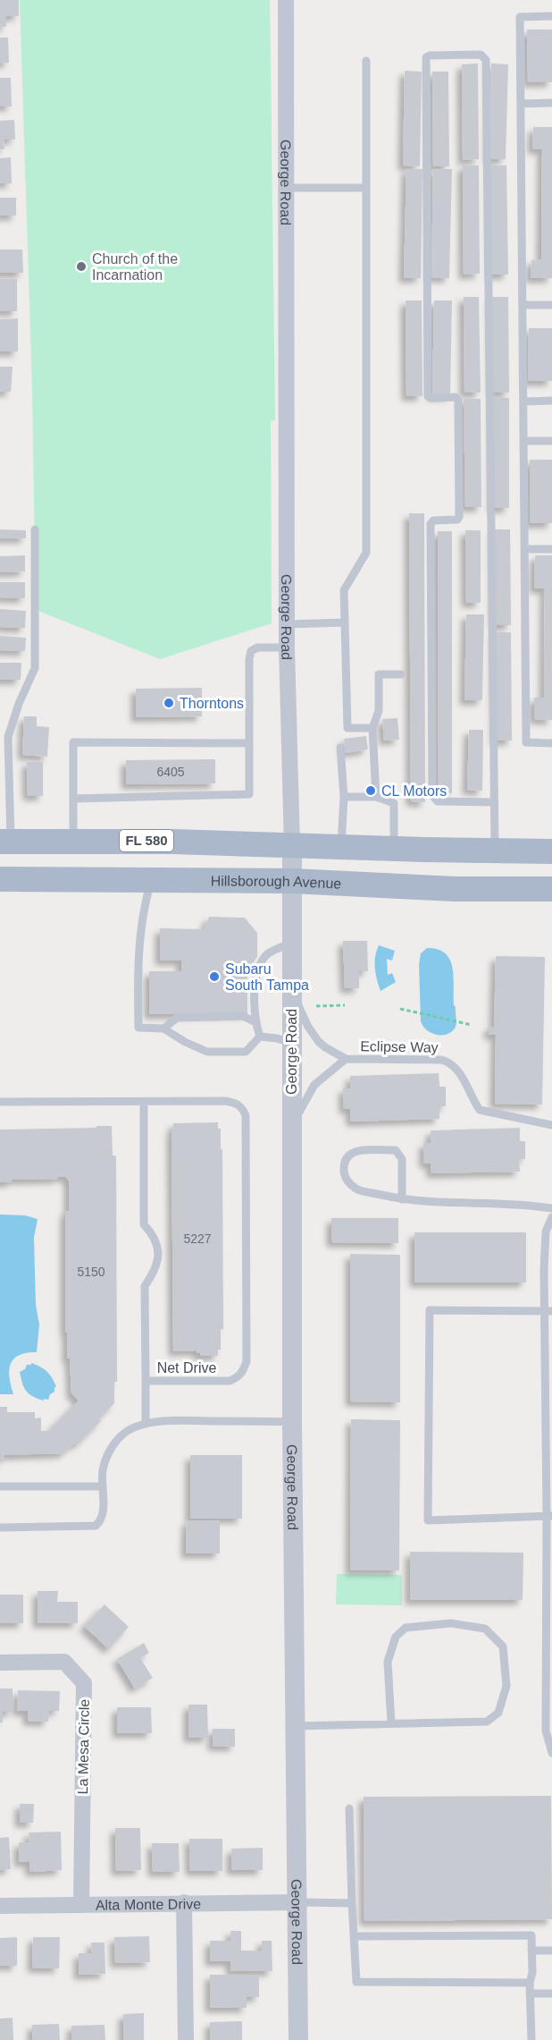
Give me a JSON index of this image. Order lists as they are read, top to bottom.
{
  "streets": {
    "main road": ["FL 580", "Hillsborough Avenue"],
    "street": ["George Road", "La Mesa Circle", "Alta Monte Drive"],
    "lane": ["Eclipse Way", "Net Drive"]
  },
  "crossings": [
    ["George Road", "FL 580"],
    ["George Road", "Hillsborough Avenue"],
    ["George Road", "Alta Monte Drive"],
    ["La Mesa Circle", "Alta Monte Drive"]
  ],
  "places": [
    "Church of the Incarnation",
    "Thorntons",
    "CL Motors",
    "Subaru South Tampa"
  ],
  "house_numbers": ["6405", "5227", "5150"]
}
